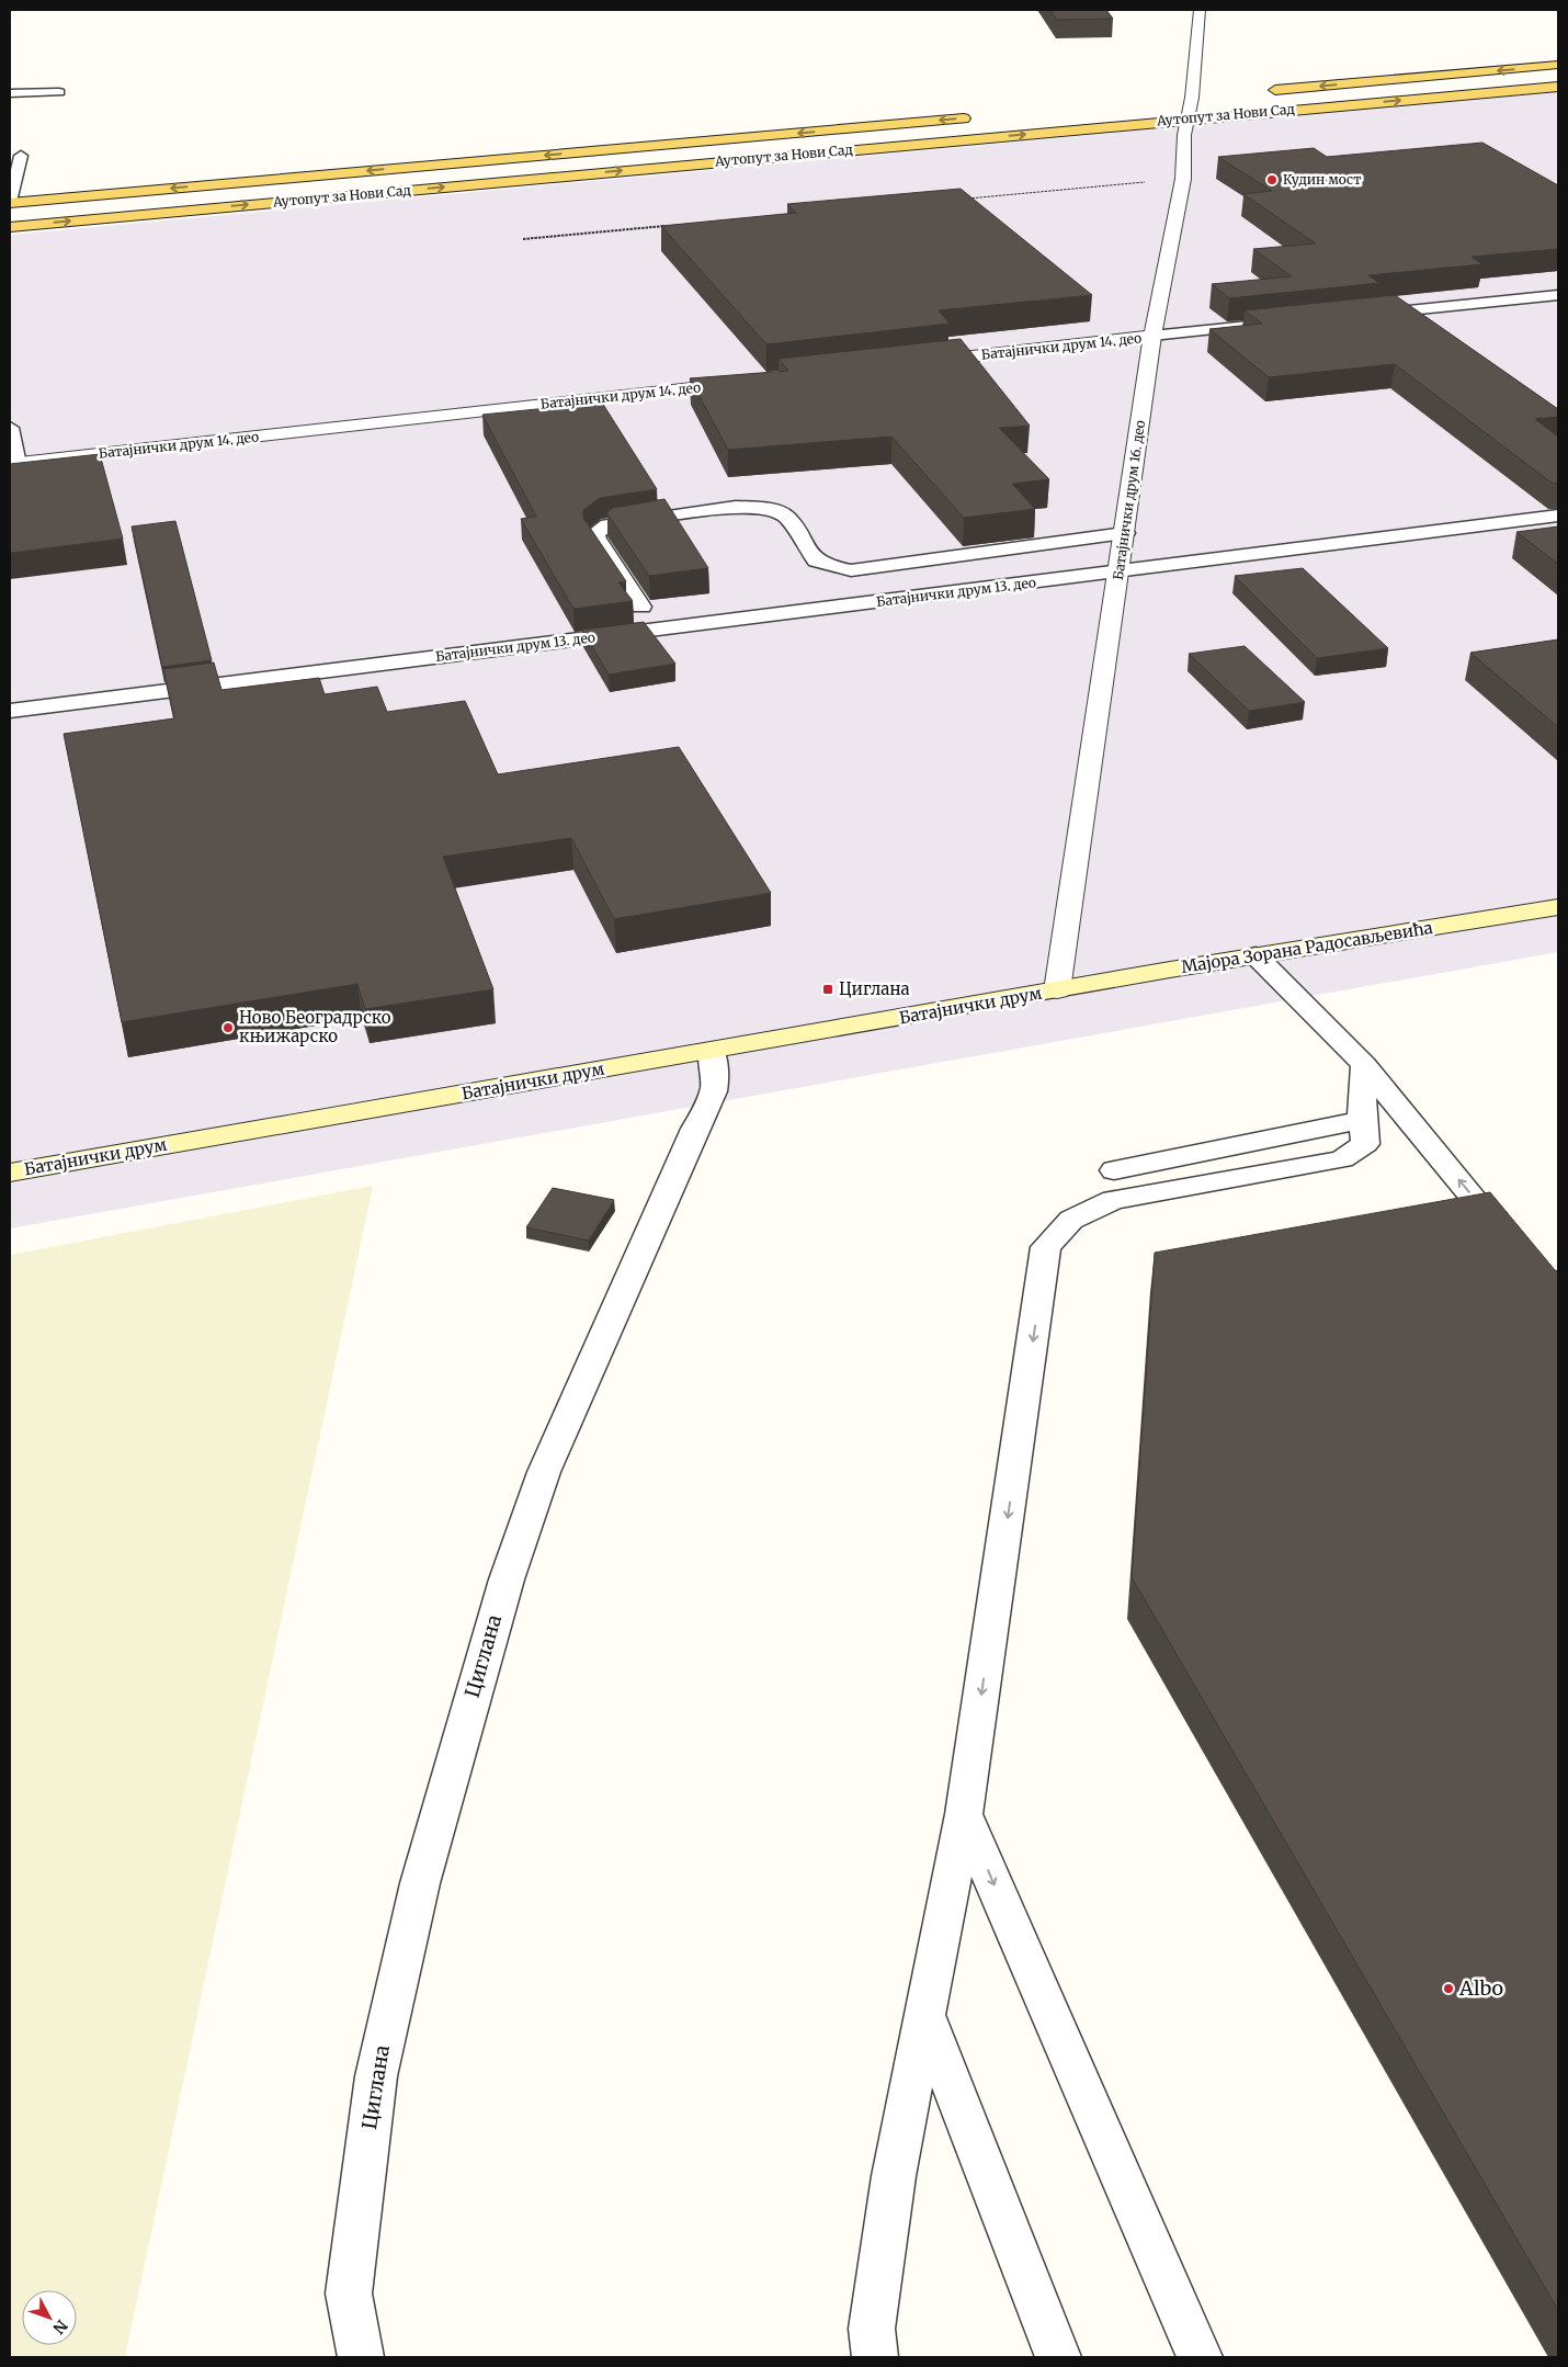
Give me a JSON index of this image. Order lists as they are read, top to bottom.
{
  "streets": {
    "main road": ["Аутопут за Нови Сад", "Мајора Зорана Радосављевића", "Батајнички друм"],
    "street": ["Батајнички друм 14. део", "Батајнички друм 16. део"],
    "lane": ["Батајнички друм 13. део", "Циглана"]
  },
  "crossings": [
    ["Аутопут за Нови Сад", "Батајнички друм 16. део"],
    ["Батајнички друм 14. део", "Батајнички друм 16. део"],
    ["Батајнички друм 16. део", "Батајнички друм 13. део"],
    ["Батајнички друм 16. део", "Мајора Зорана Радосављевића"],
    ["Батајнички друм 16. део", "Батајнички друм"],
    ["Мајора Зорана Радосављевића", "Батајнички друм"],
    ["Батајнички друм", "Циглана"]
  ],
  "places": {
    "other": ["Кудин мост", "Ново Београдрско књижарско", "Albo"],
    "transit": ["Циглана"]
  },
  "north": "bottom right"
}
